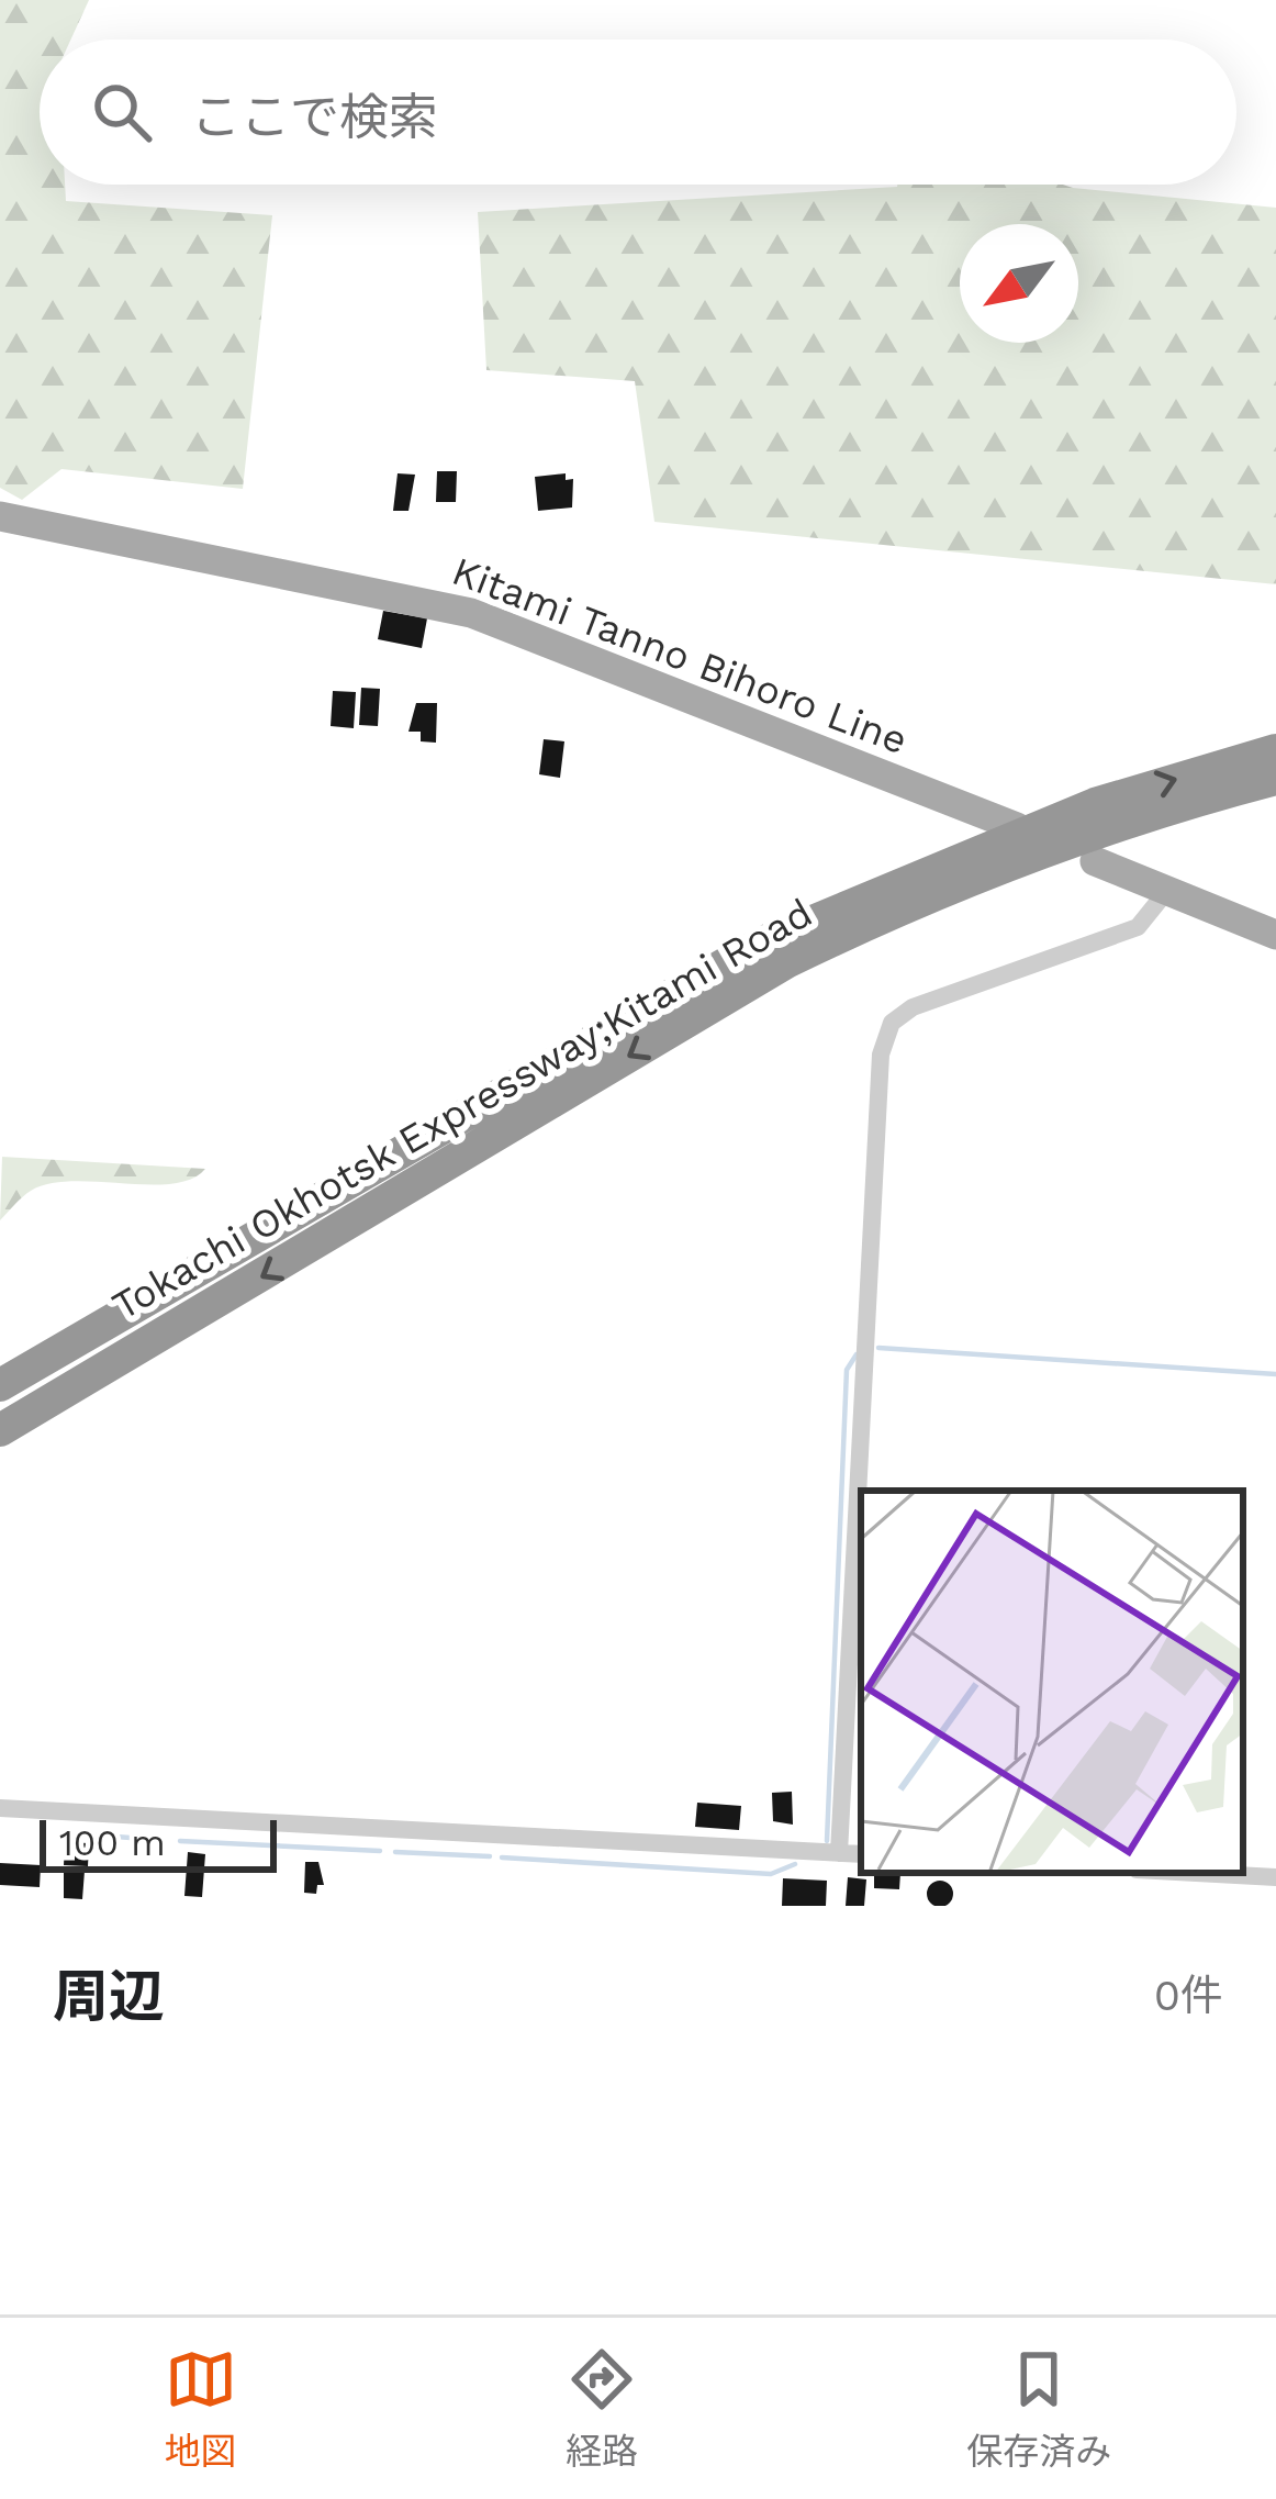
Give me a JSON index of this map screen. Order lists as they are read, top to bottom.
{
  "streets": {
    "highway": ["Tokachi Okhotsk Expressway;Kitami Road"],
    "main road": ["Kitami Tanno Bihoro Line"]
  },
  "scale_bar": "100 m",
  "north": "bottom left",
  "page": {
    "search": "ここで検索",
    "scale": "100 m",
    "heading": ["周辺", "0件"],
    "nav": ["地図", "経路", "保存済み"]
  }
}
